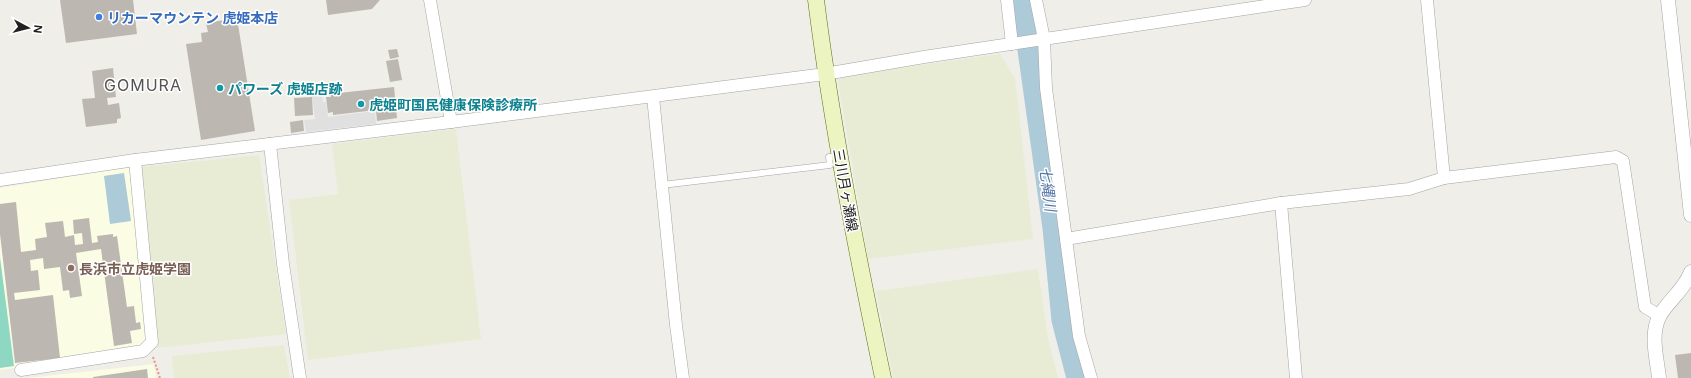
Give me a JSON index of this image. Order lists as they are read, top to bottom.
{
  "streets": {
    "main road": ["三川月ヶ瀬線"]
  },
  "districts": ["GOMURA"],
  "water": ["七縄川"],
  "places": [
    "リカーマウンテン 虎姫本店",
    "パワーズ 虎姫店跡",
    "虎姫町国民健康保険診療所",
    "長浜市立虎姫学園"
  ],
  "north": "right"
}
